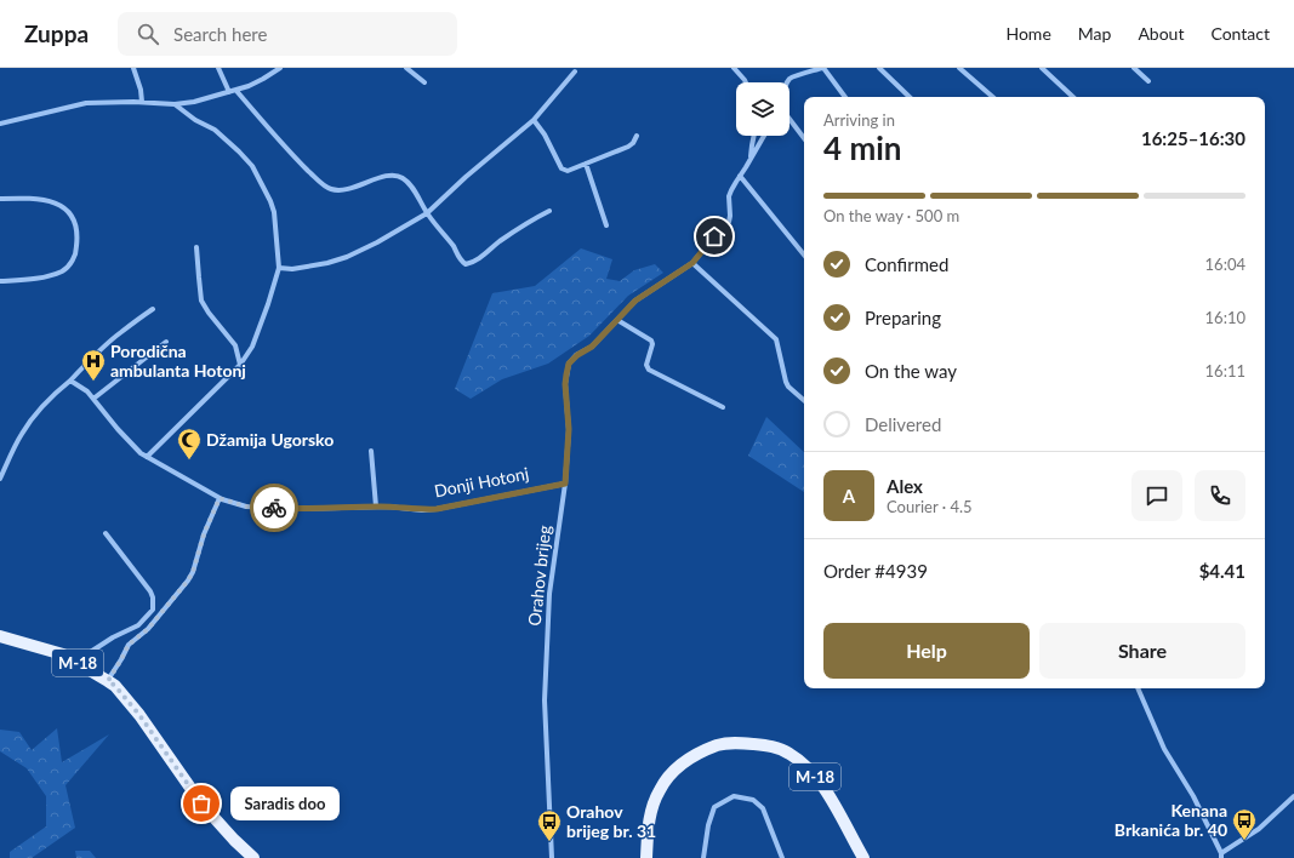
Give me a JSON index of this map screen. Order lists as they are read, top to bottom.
{
  "streets": {
    "main road": ["M-18"],
    "street": ["Donji Hotonj", "Orahov brijeg"]
  },
  "crossings": [
    ["Donji Hotonj", "Orahov brijeg"]
  ],
  "places": {
    "hospital": ["Porodična ambulanta Hotonj"],
    "mosque": ["Džamija Ugorsko"],
    "other": ["Saradis doo"],
    "bus stop": ["Kenana Brkanića br. 40", "Orahov brijeg br. 31"]
  },
  "page": {
    "header": "Zuppa",
    "search": "Search here",
    "nav": [
      "Home",
      "Map",
      "About",
      "Contact"
    ],
    "heading": ["4 min", "Arriving in", "16:25–16:30"],
    "panel": [
      "Alex",
      "Courier · 4.5",
      "Order #4939",
      "$4.41"
    ],
    "bar": "On the way · 500 m",
    "list": [
      ["Confirmed", "16:04"],
      ["Preparing", "16:10"],
      ["On the way", "16:11"],
      "Delivered"
    ],
    "round": "A",
    "buttons": ["Help", "Share"],
    "bubble": "Saradis doo"
  }
}
